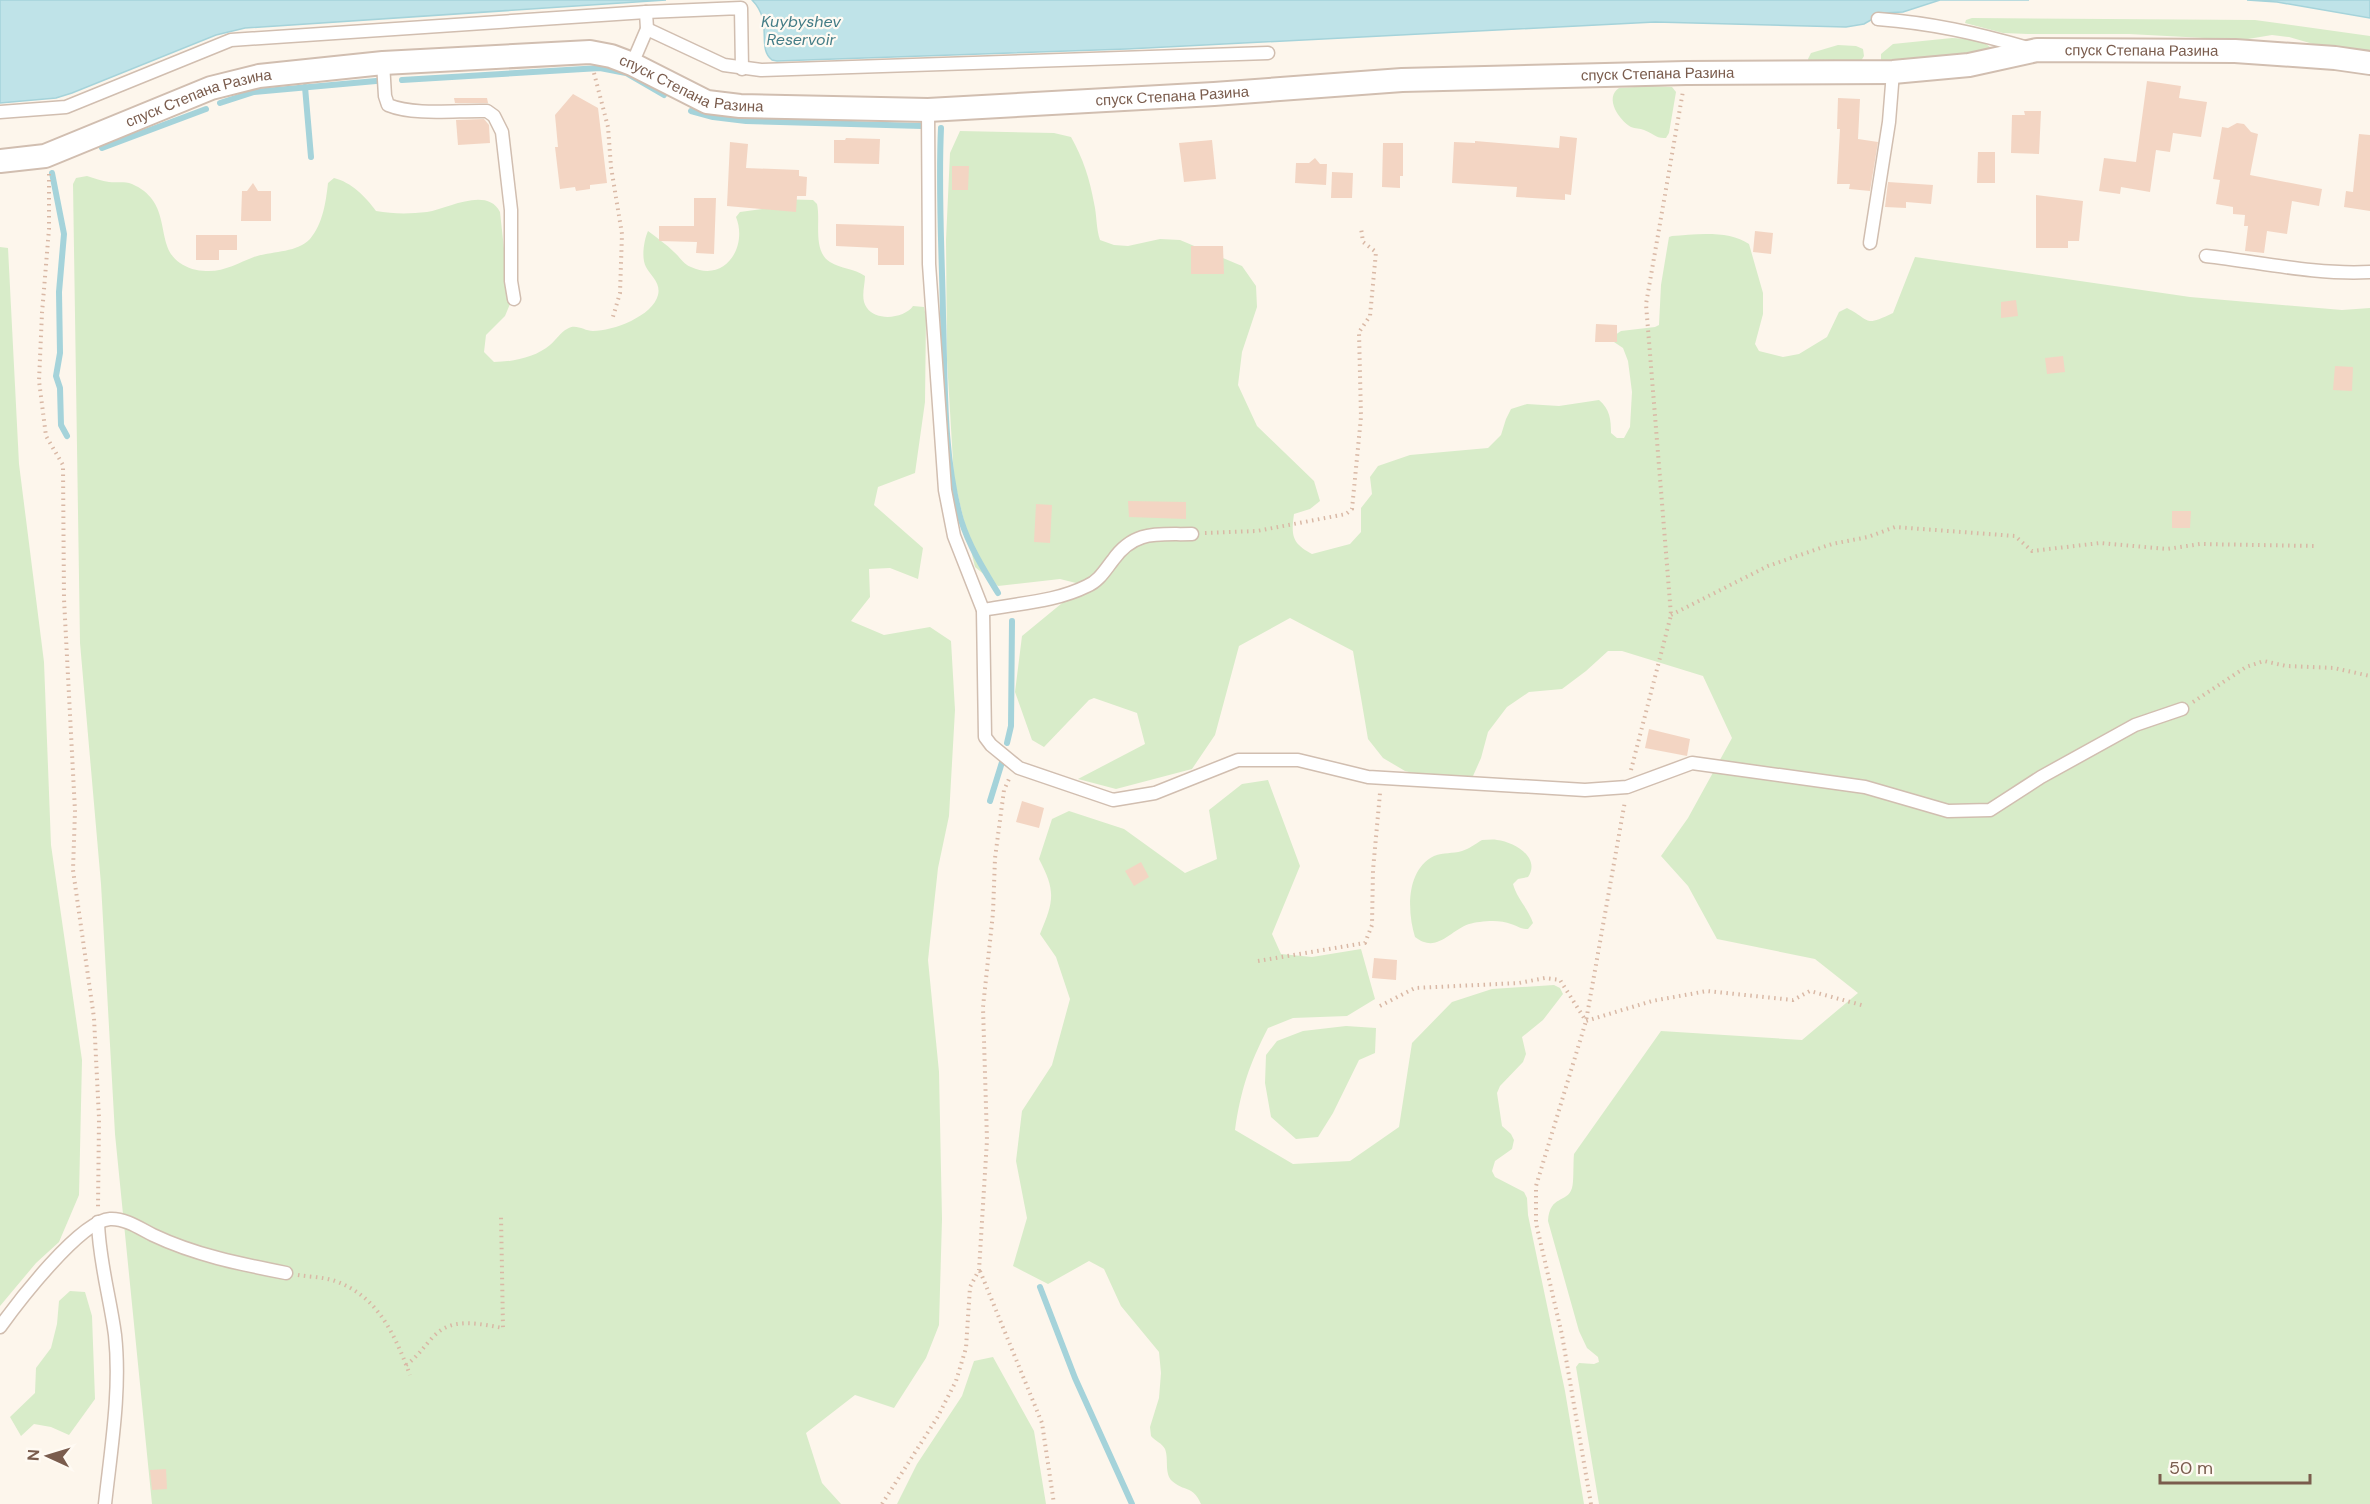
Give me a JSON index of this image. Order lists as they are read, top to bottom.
{
  "streets": {
    "street": ["спуск Степана Разина"]
  },
  "water": ["Kuybyshev Reservoir"],
  "scale_bar": "50 m",
  "north": "left"
}
